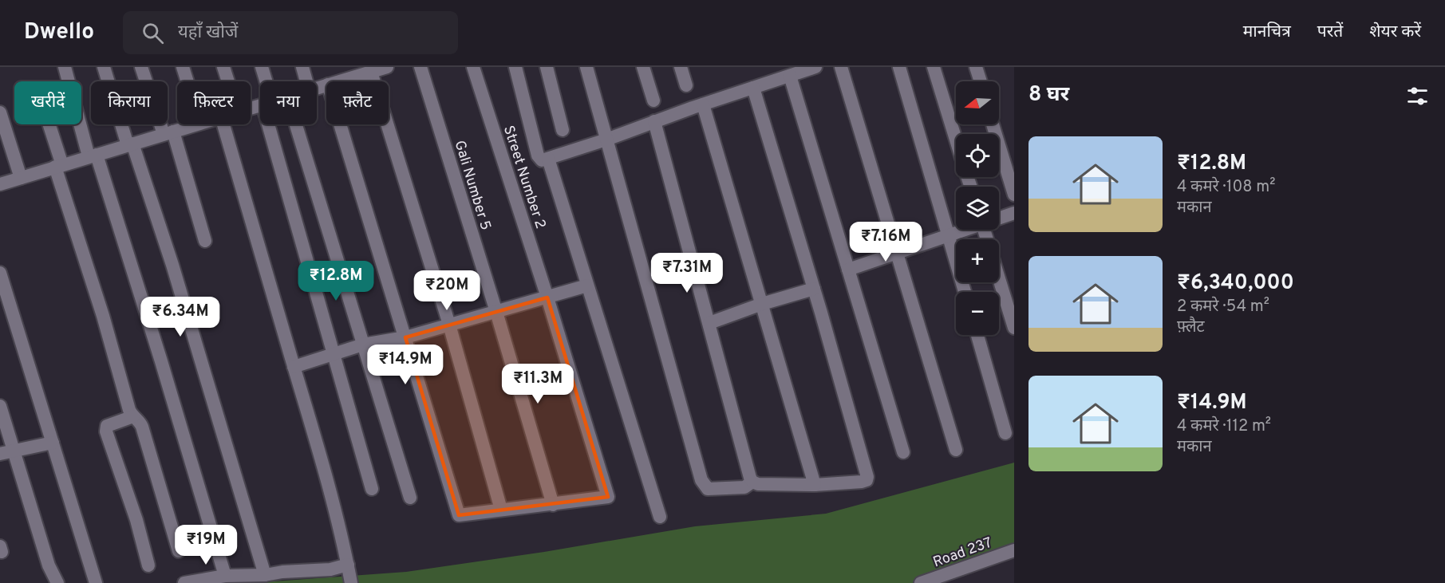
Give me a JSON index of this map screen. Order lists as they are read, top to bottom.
{
  "streets": {
    "street": ["Street Number 2", "Gali Number 5", "Road 237"]
  },
  "crossings": [
    ["Street Number 2", "Gali Number 5"]
  ],
  "north": "left",
  "page": {
    "header": "Dwello",
    "search": "यहाँ खोजें",
    "nav": ["मानचित्र", "परतें", "शेयर करें"],
    "heading": "8 घर",
    "map_buttons": ["+", "−"],
    "chip": [
      "खरीदें",
      "किराया",
      "फ़िल्टर",
      "नया",
      "फ़्लैट"
    ],
    "list": [
      {
        "name": "₹12.8M",
        "note": "4 कमरे · 108 m² · मकान"
      },
      {
        "name": "₹6,340,000",
        "note": "2 कमरे · 54 m² · फ़्लैट"
      },
      {
        "name": "₹14.9M",
        "note": "4 कमरे · 112 m² · मकान"
      }
    ],
    "price": [
      "₹7.16M",
      "₹7.31M",
      "₹12.8M",
      "₹20M",
      "₹6.34M",
      "₹14.9M",
      "₹11.3M",
      "₹19M"
    ]
  }
}
